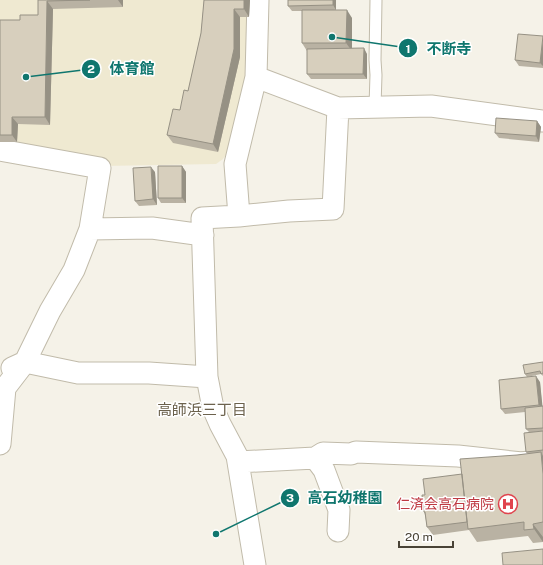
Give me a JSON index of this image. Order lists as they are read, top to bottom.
{
  "districts": ["高師浜三丁目"],
  "places": {
    "other": ["不断寺", "体育館", "高石幼稚園"],
    "hospital": ["仁済会高石病院"]
  },
  "scale_bar": "20 m"
}
